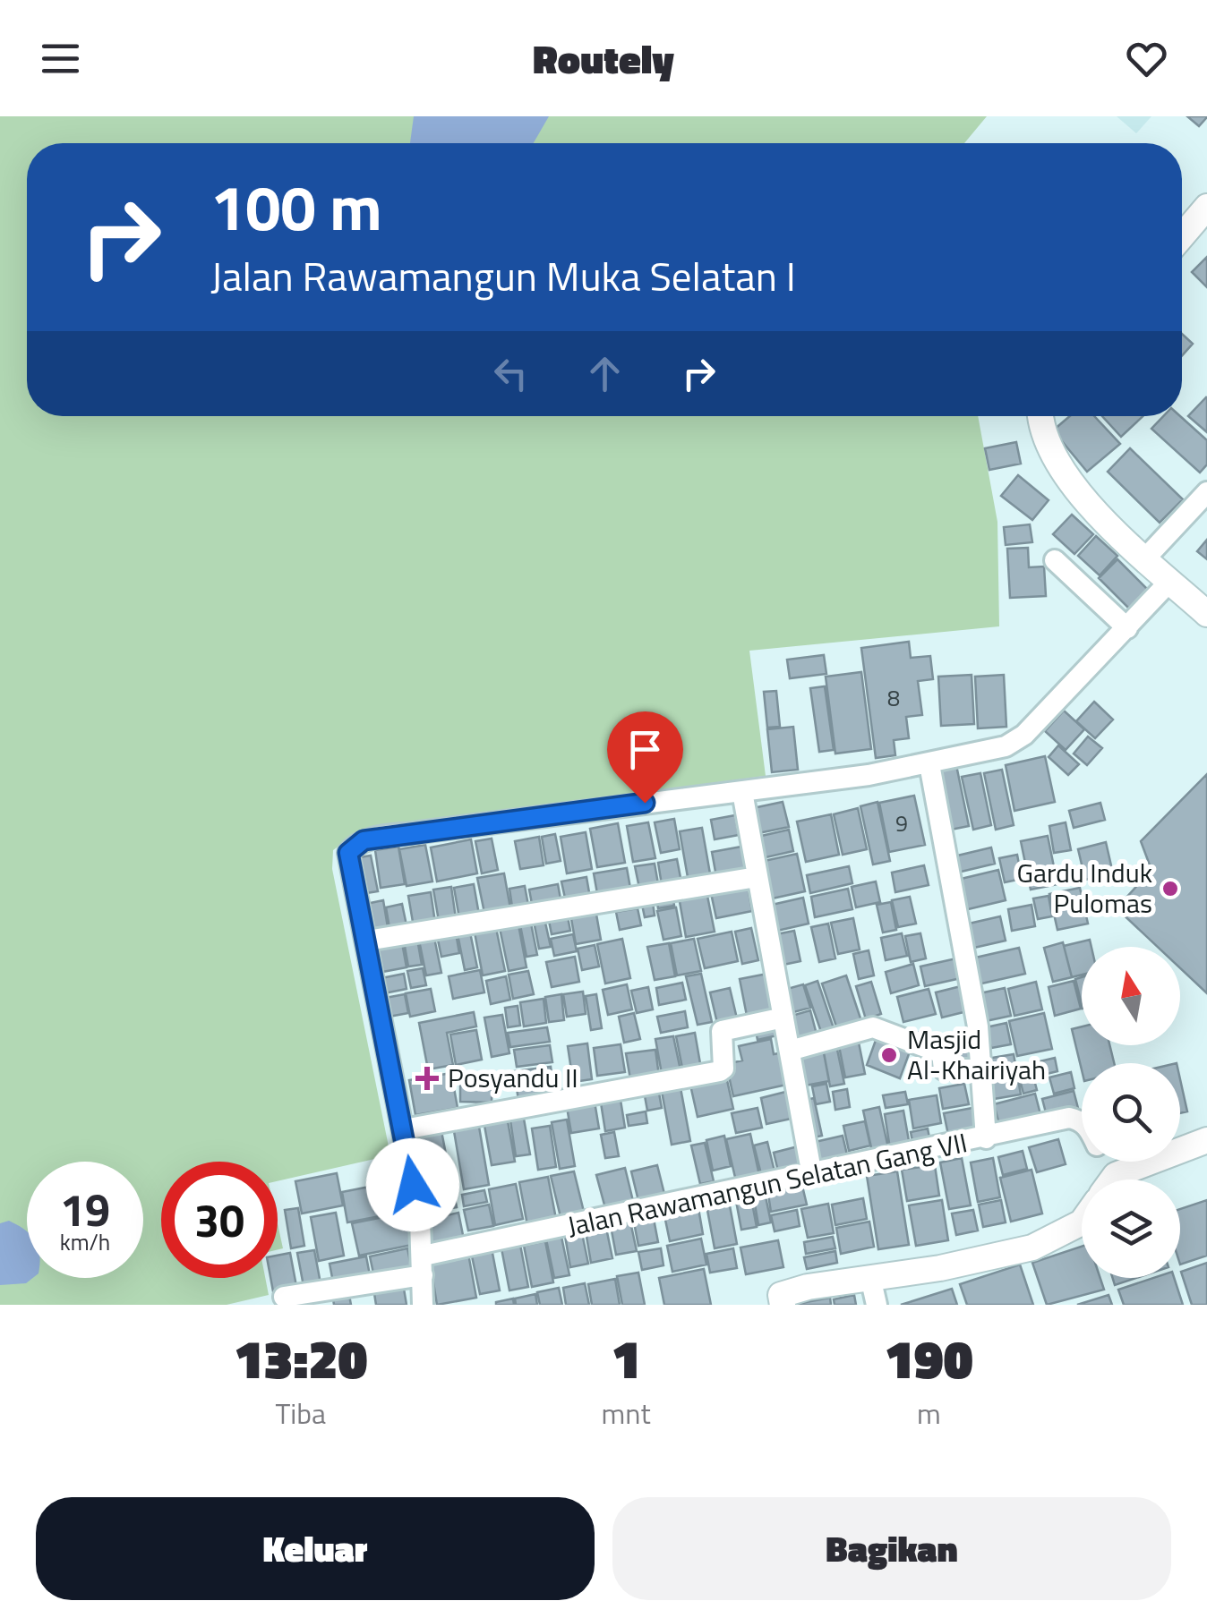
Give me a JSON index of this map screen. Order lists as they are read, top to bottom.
{
  "streets": {
    "street": ["Jalan Rawamangun Selatan Gang VII"]
  },
  "places": {
    "other": ["Gardu Induk Pulomas", "Masjid Al-Khairiyah"],
    "health": ["Posyandu II"]
  },
  "house_numbers": ["8", "9"],
  "north": "top",
  "page": {
    "header": "Routely",
    "turn": ["100 m", "Jalan Rawamangun Muka Selatan I"],
    "speed": "19 km/h",
    "limit": "30",
    "eta": [
      "13:20",
      "Tiba",
      "1",
      "mnt",
      "190",
      "m"
    ],
    "buttons": ["Keluar", "Bagikan"]
  }
}
